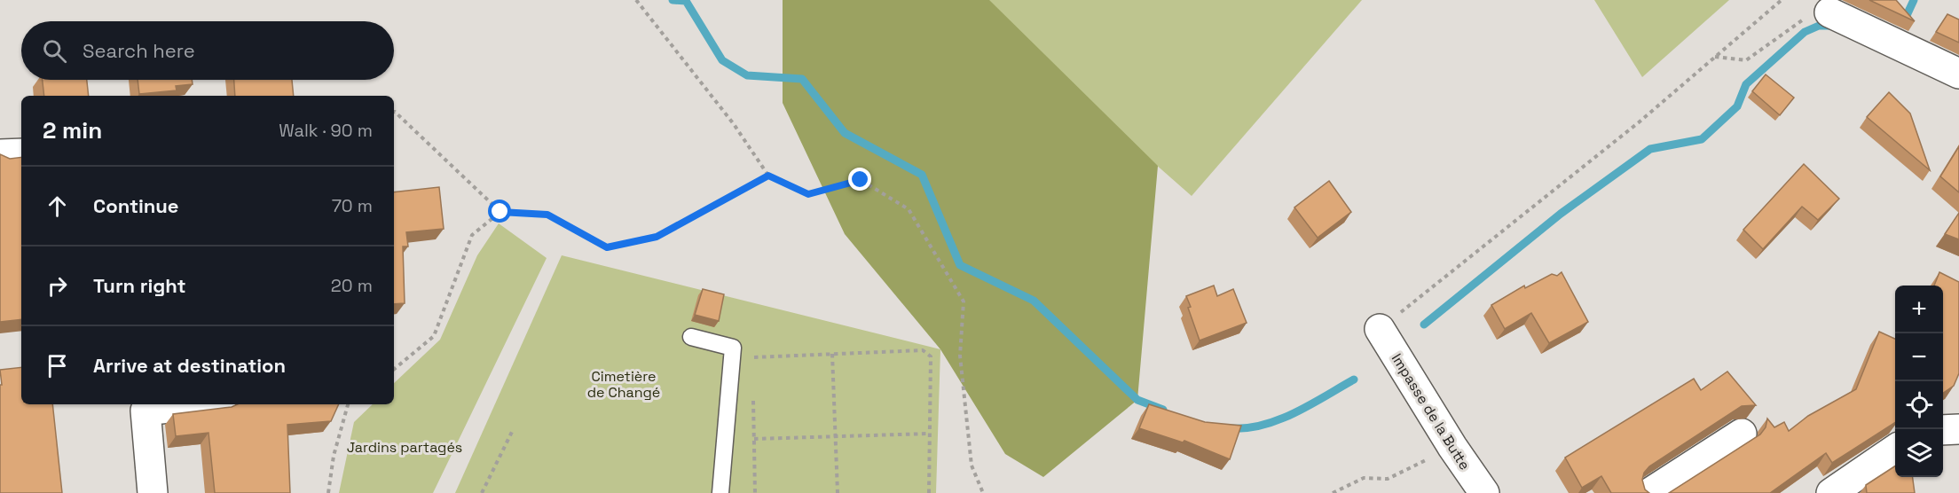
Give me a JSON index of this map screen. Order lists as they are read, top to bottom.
{
  "streets": {
    "street": ["Impasse de la Butte"]
  },
  "parks": ["Cimetière de Changé", "Jardins partagés"],
  "page": {
    "search": "Search here",
    "heading": ["2 min", "Walk · 90 m"],
    "list": [
      ["Continue", "70 m"],
      ["Turn right", "20 m"],
      "Arrive at destination"
    ],
    "map_buttons": ["+", "−"]
  }
}
